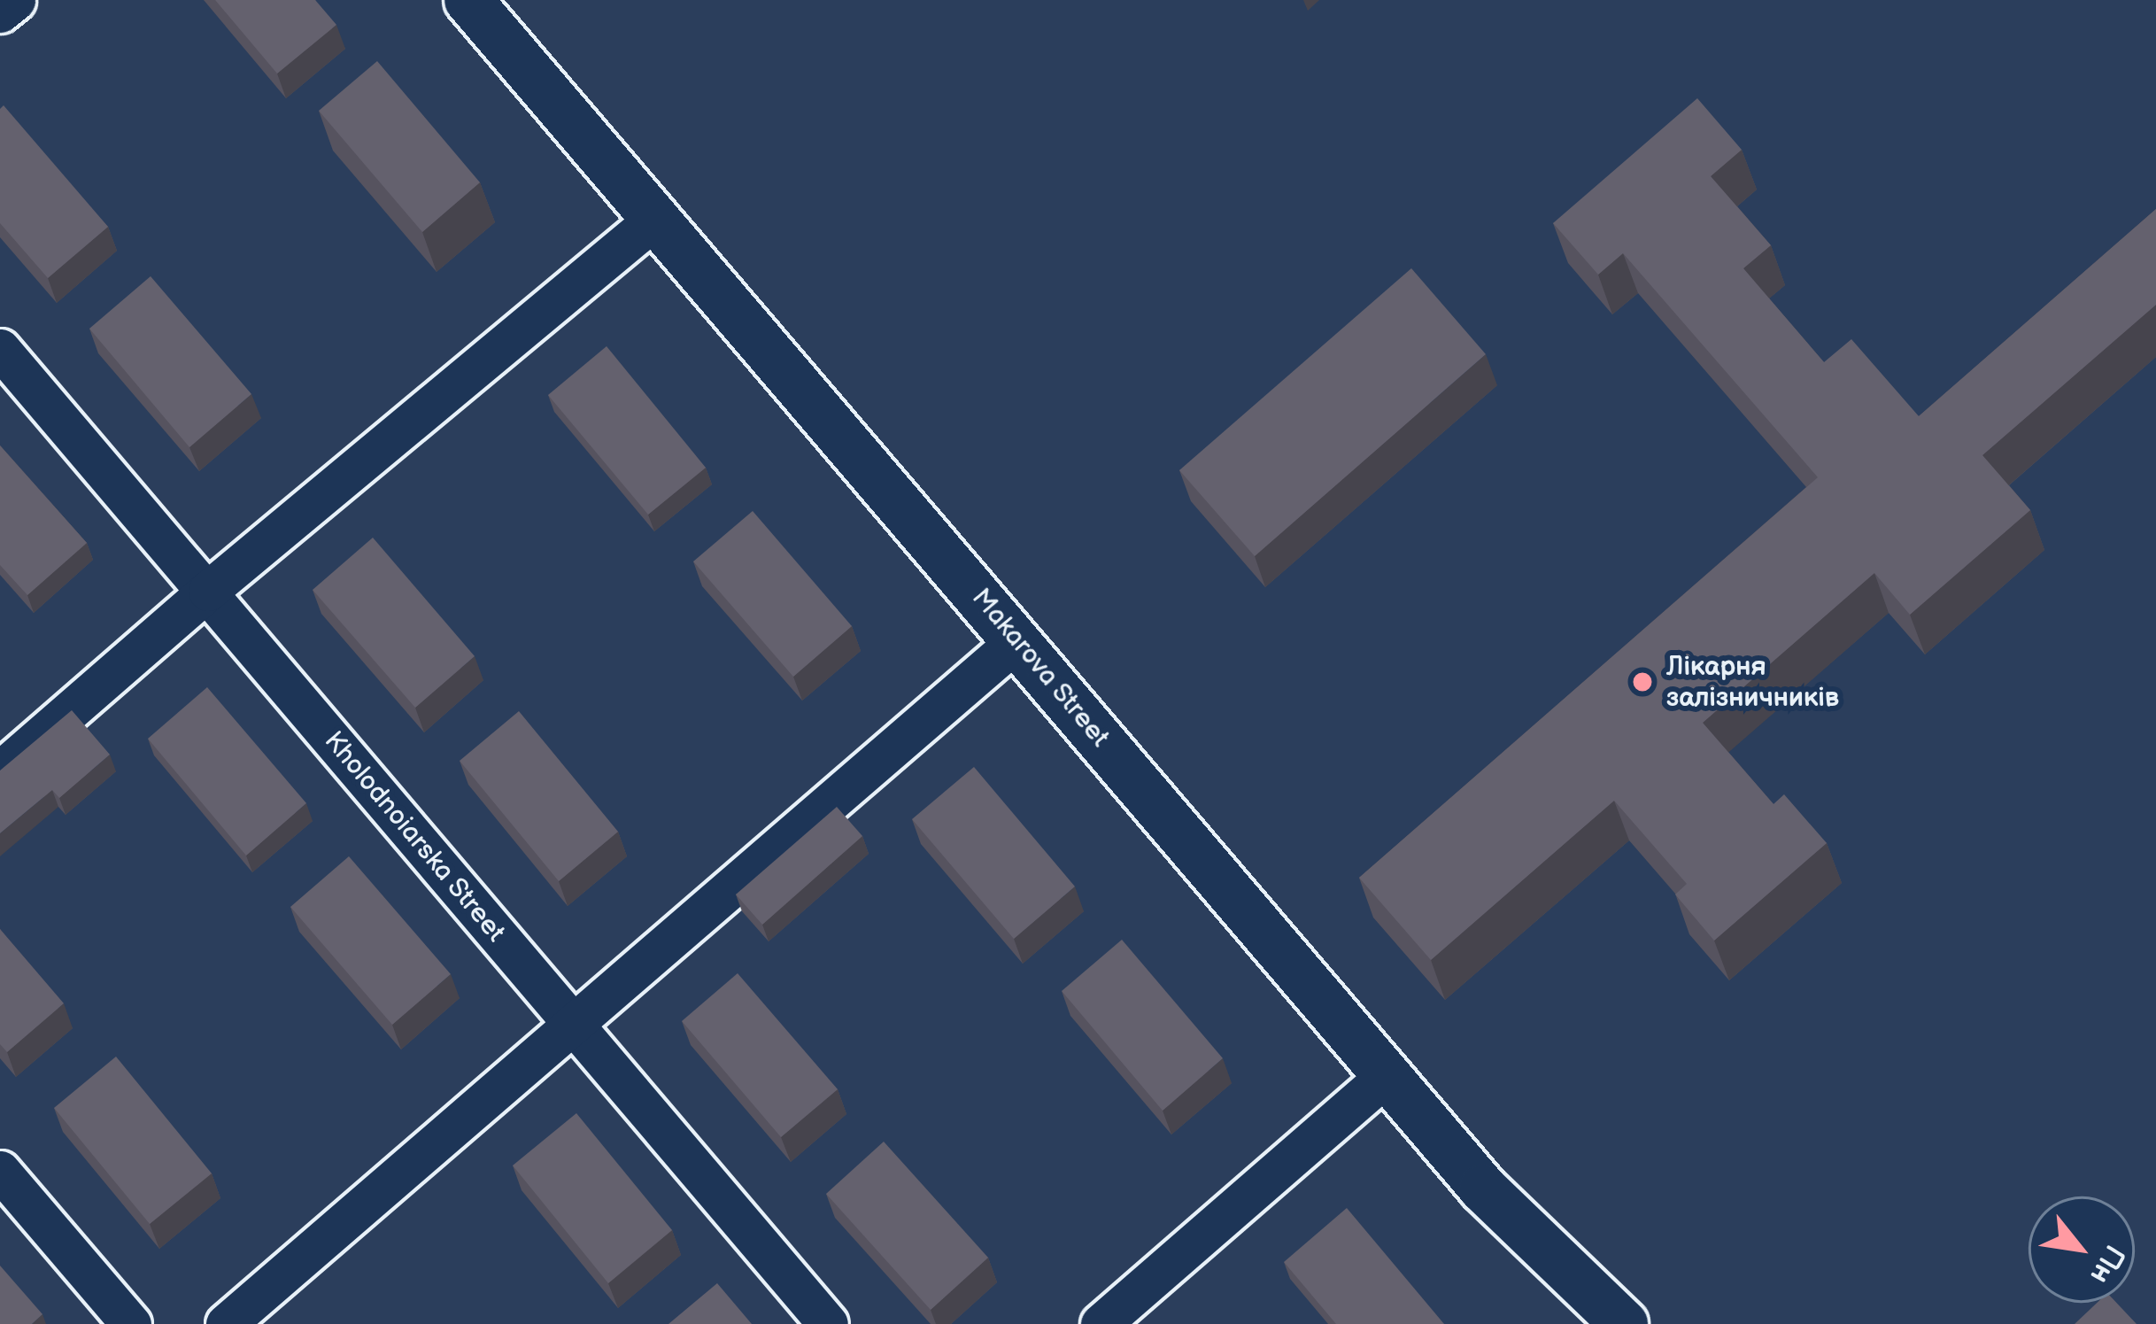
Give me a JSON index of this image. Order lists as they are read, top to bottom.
{
  "streets": {
    "street": ["Makarova Street", "Kholodnoiarska Street"]
  },
  "places": ["Лікарня залізничників"],
  "north": "bottom right"
}
